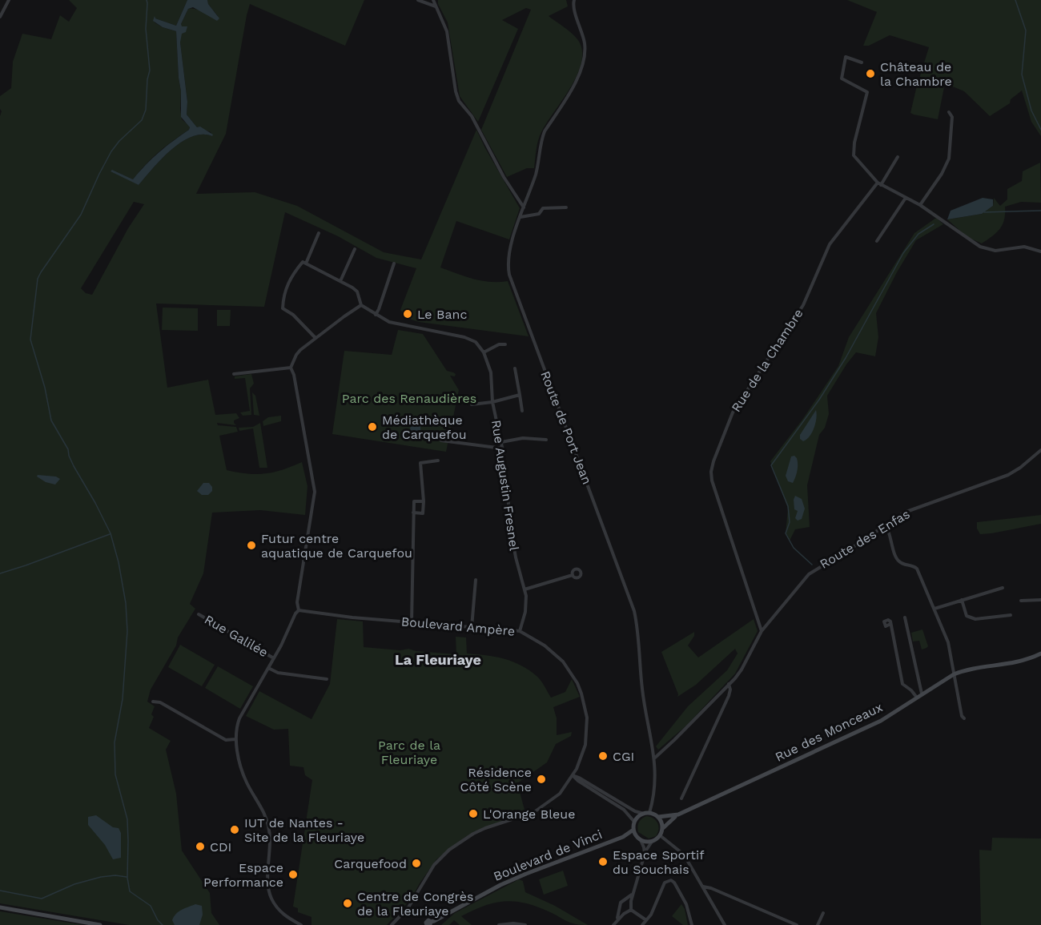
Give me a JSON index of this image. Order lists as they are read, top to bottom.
{
  "streets": {
    "main road": ["Rue des Monceaux", "Boulevard de Vinci"],
    "street": [
      "Rue de la Chambre",
      "Route de Port Jean",
      "Rue Augustin Fresnel",
      "Route des Enfas",
      "Boulevard Ampère",
      "Rue Galilée"
    ]
  },
  "crossings": [
    ["Rue de la Chambre", "Route des Enfas"],
    ["Route de Port Jean", "Rue des Monceaux"],
    ["Route de Port Jean", "Boulevard de Vinci"],
    ["Rue Augustin Fresnel", "Boulevard Ampère"],
    ["Rue des Monceaux", "Boulevard de Vinci"]
  ],
  "districts": ["La Fleuriaye"],
  "parks": ["Parc des Renaudières", "Parc de la Fleuriaye"],
  "places": [
    "Château de la Chambre",
    "Le Banc",
    "Médiathèque de Carquefou",
    "Futur centre aquatique de Carquefou",
    "CGI",
    "Résidence Côté Scène",
    "L'Orange Bleue",
    "IUT de Nantes - Site de la Fleuriaye",
    "CDI",
    "Espace Sportif du Souchais",
    "Carquefood",
    "Espace Performance",
    "Centre de Congrès de la Fleuriaye"
  ]
}
